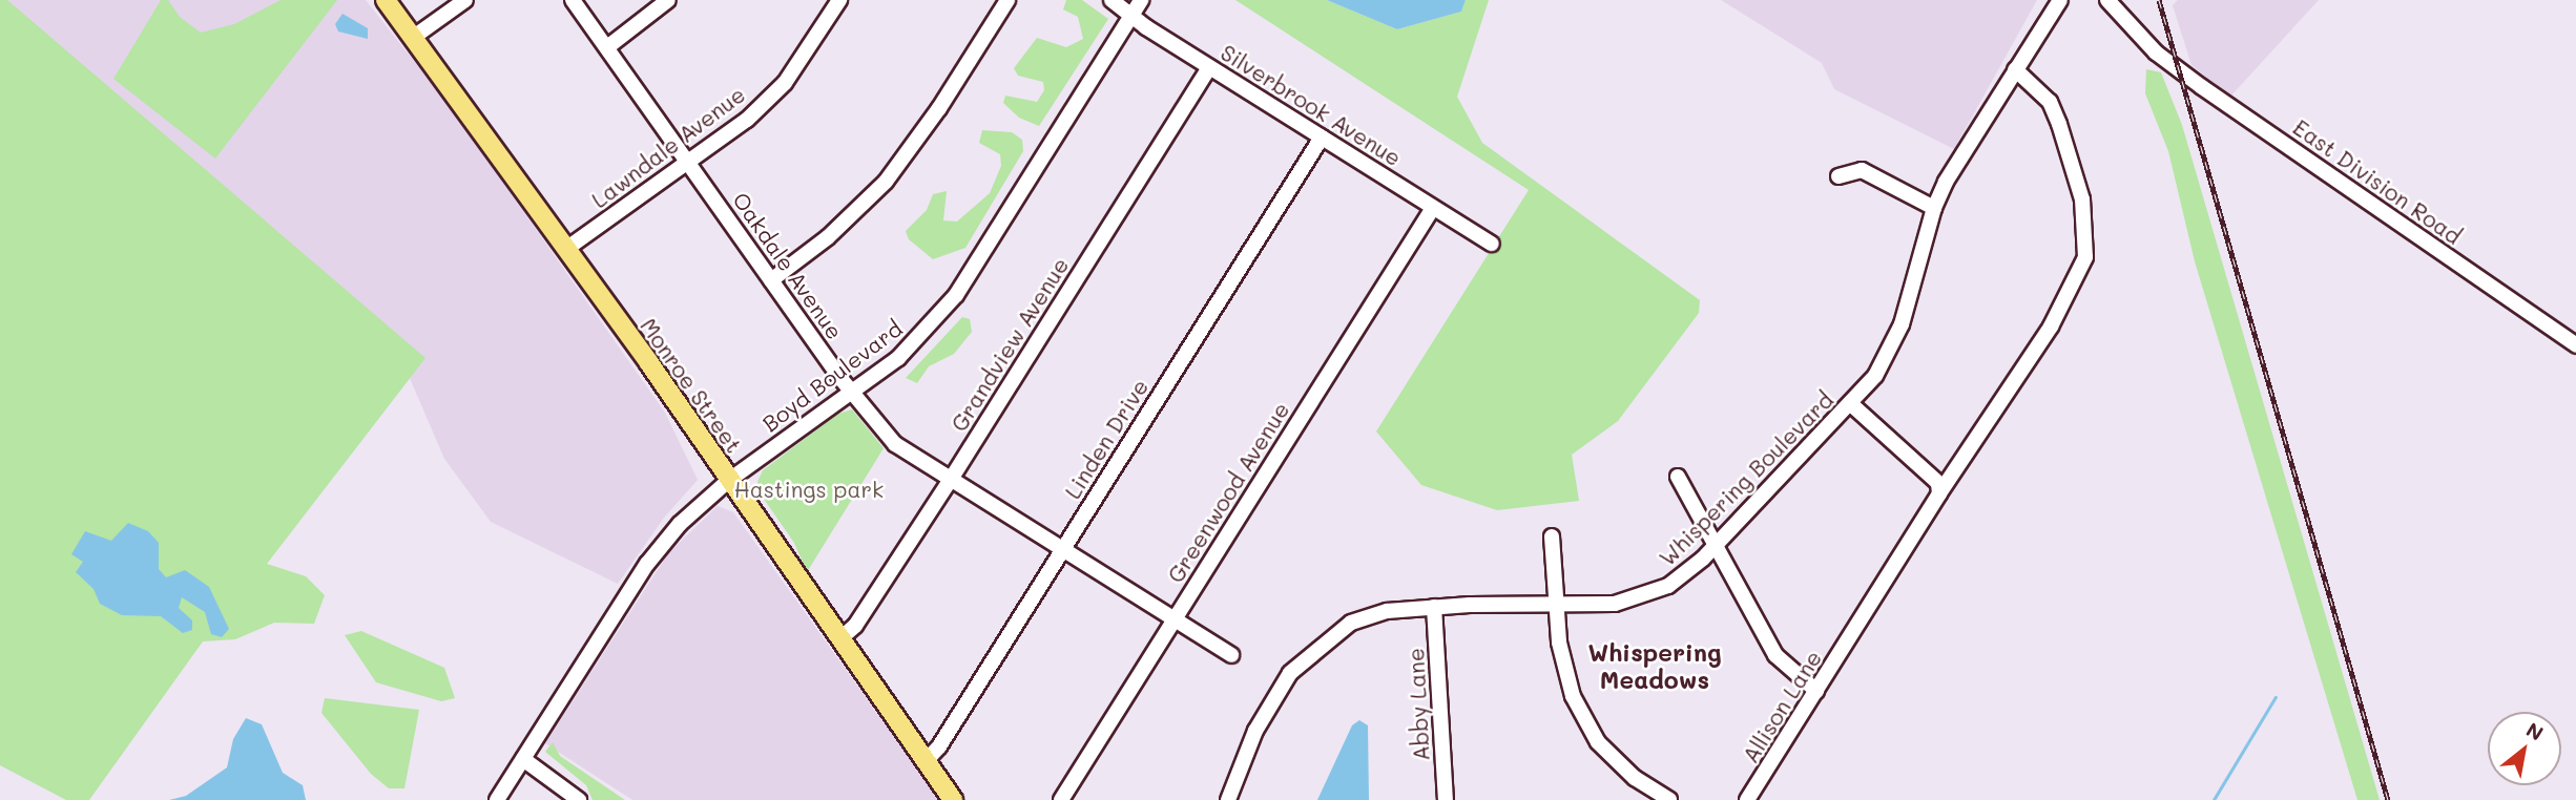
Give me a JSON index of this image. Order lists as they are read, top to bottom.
{
  "streets": {
    "main road": ["Monroe Street"],
    "street": [
      "Silverbrook Avenue",
      "Lawndale Avenue",
      "East Division Road",
      "Oakdale Avenue",
      "Grandview Avenue",
      "Boyd Boulevard",
      "Linden Drive",
      "Whispering Boulevard",
      "Greenwood Avenue",
      "Abby Lane",
      "Allison Lane"
    ]
  },
  "crossings": [
    ["Silverbrook Avenue", "Grandview Avenue"],
    ["Silverbrook Avenue", "Boyd Boulevard"],
    ["Silverbrook Avenue", "Linden Drive"],
    ["Silverbrook Avenue", "Greenwood Avenue"],
    ["Lawndale Avenue", "Oakdale Avenue"],
    ["Lawndale Avenue", "Monroe Street"],
    ["Oakdale Avenue", "Grandview Avenue"],
    ["Oakdale Avenue", "Boyd Boulevard"],
    ["Oakdale Avenue", "Linden Drive"],
    ["Oakdale Avenue", "Greenwood Avenue"],
    ["Grandview Avenue", "Monroe Street"],
    ["Boyd Boulevard", "Monroe Street"],
    ["Monroe Street", "Linden Drive"],
    ["Whispering Boulevard", "Abby Lane"],
    ["Whispering Boulevard", "Allison Lane"]
  ],
  "districts": ["Whispering Meadows"],
  "parks": ["Hastings park"],
  "north": "top right"
}
